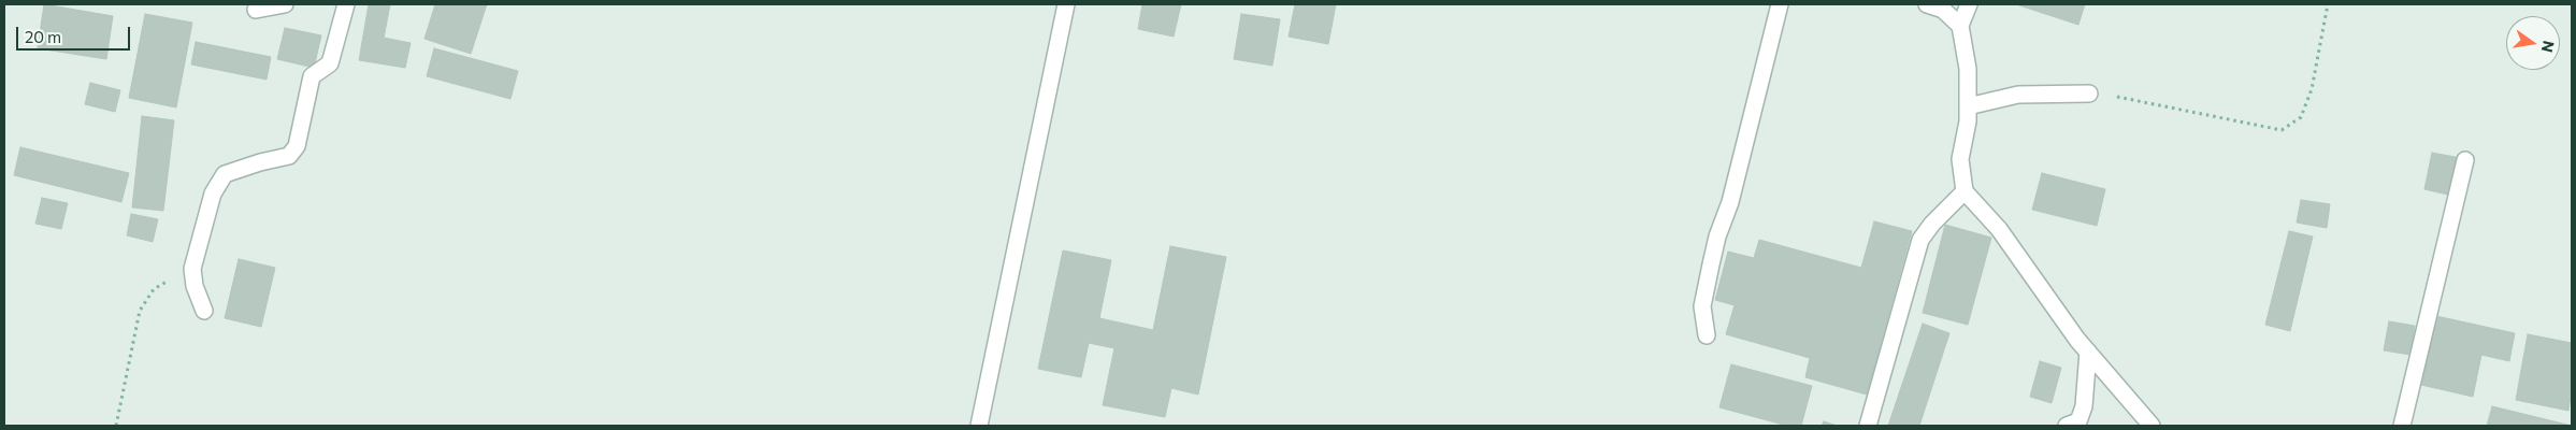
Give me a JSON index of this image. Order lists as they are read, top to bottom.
{
  "scale_bar": "20 m",
  "north": "right"
}
